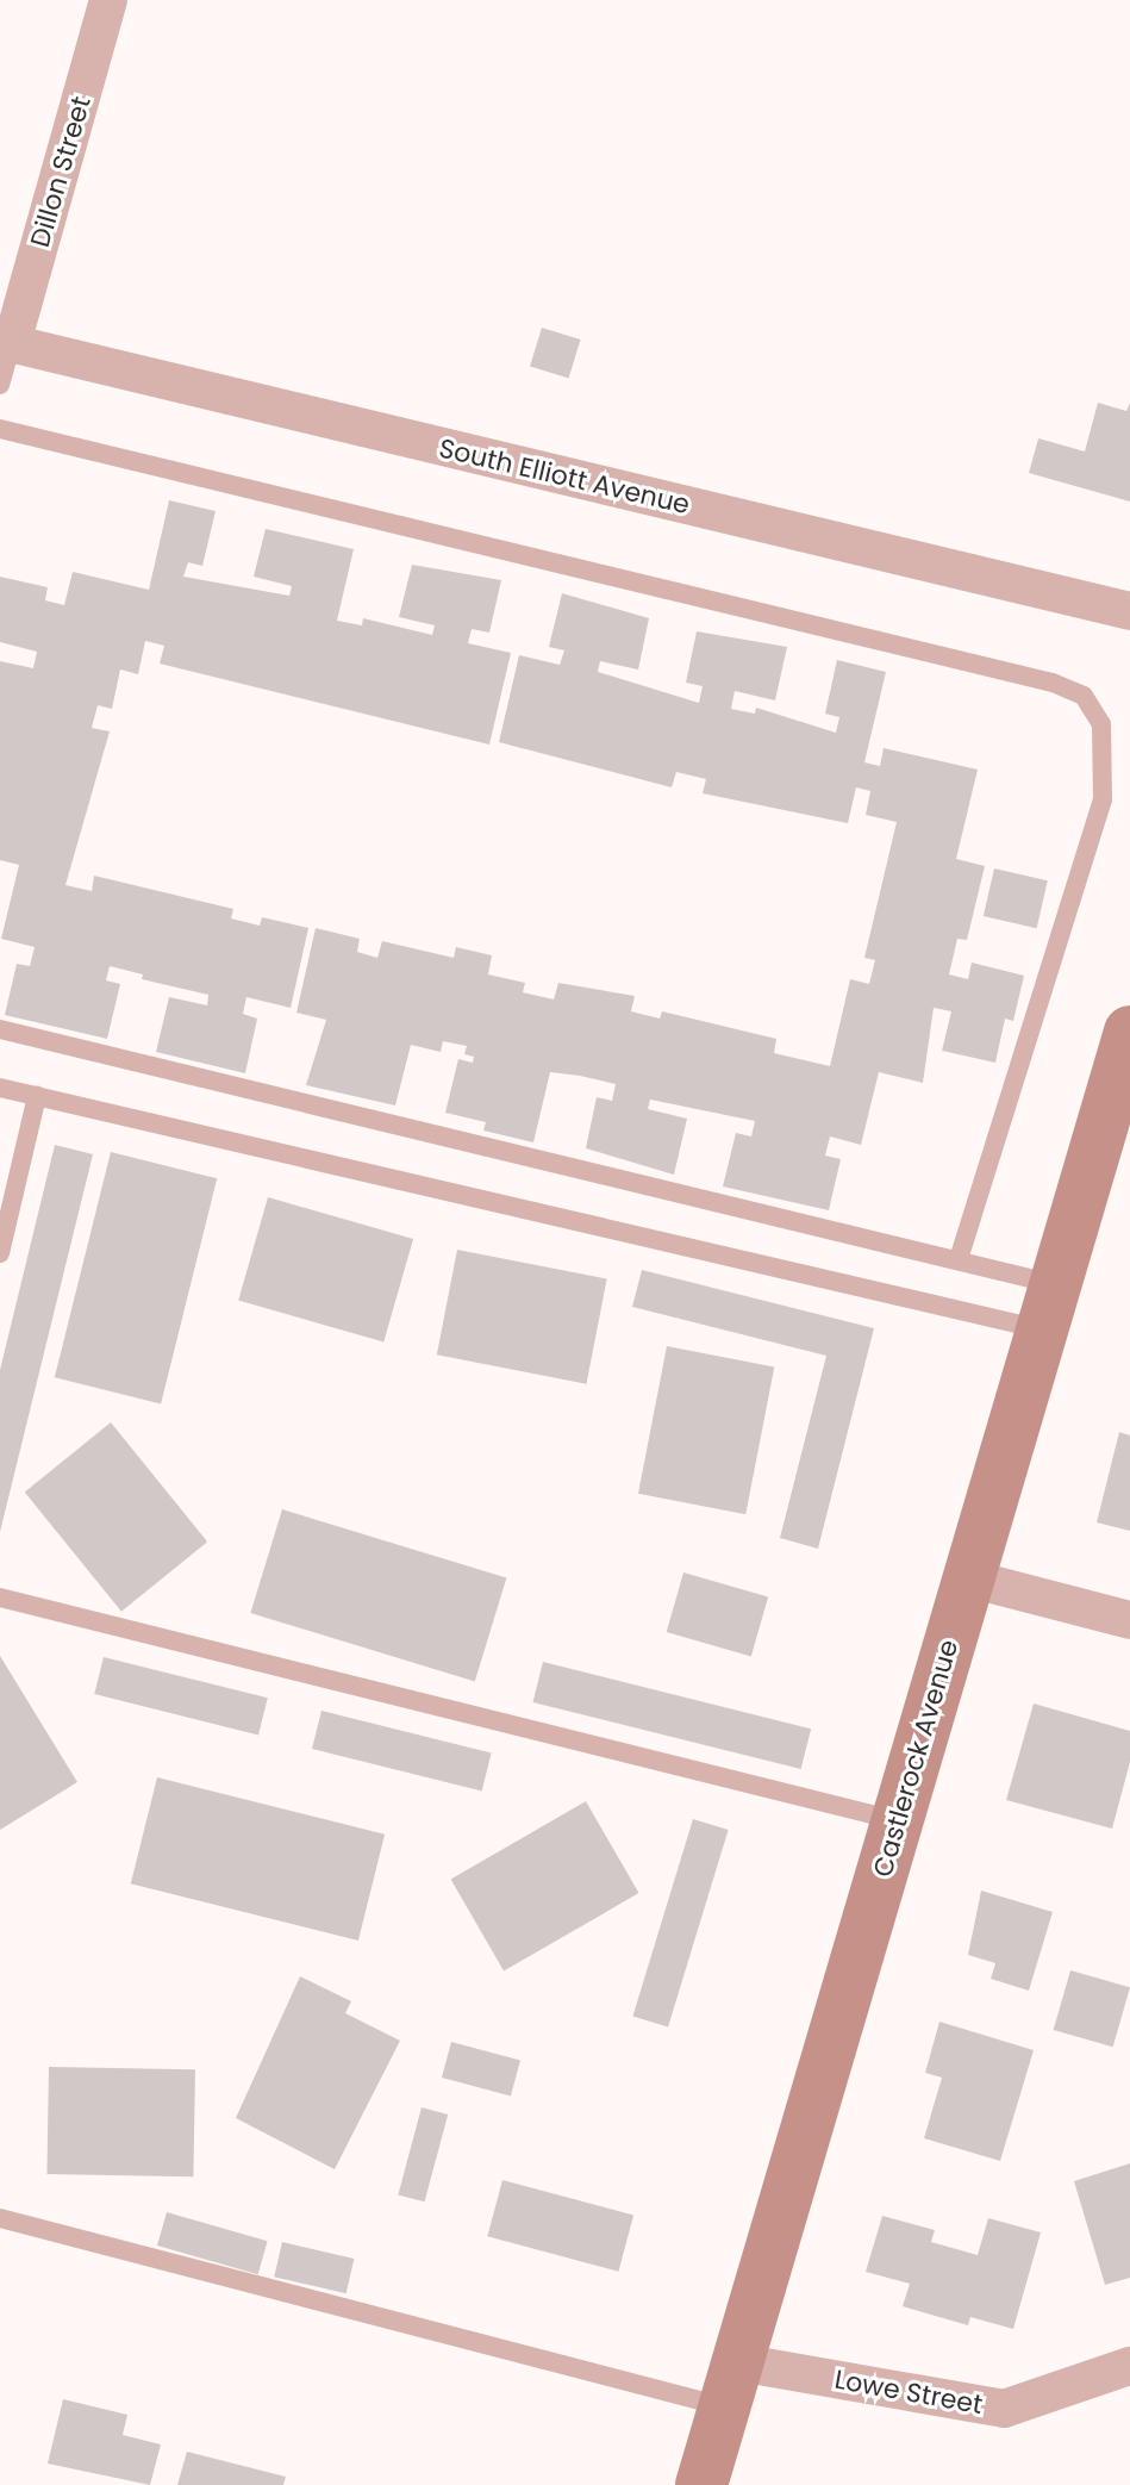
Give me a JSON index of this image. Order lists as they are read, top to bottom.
{
  "streets": {
    "street": [
      "Dillon Street",
      "South Elliott Avenue",
      "Castlerock Avenue",
      "Lowe Street"
    ]
  },
  "crossings": [
    ["Dillon Street", "South Elliott Avenue"],
    ["Castlerock Avenue", "Lowe Street"]
  ]
}
